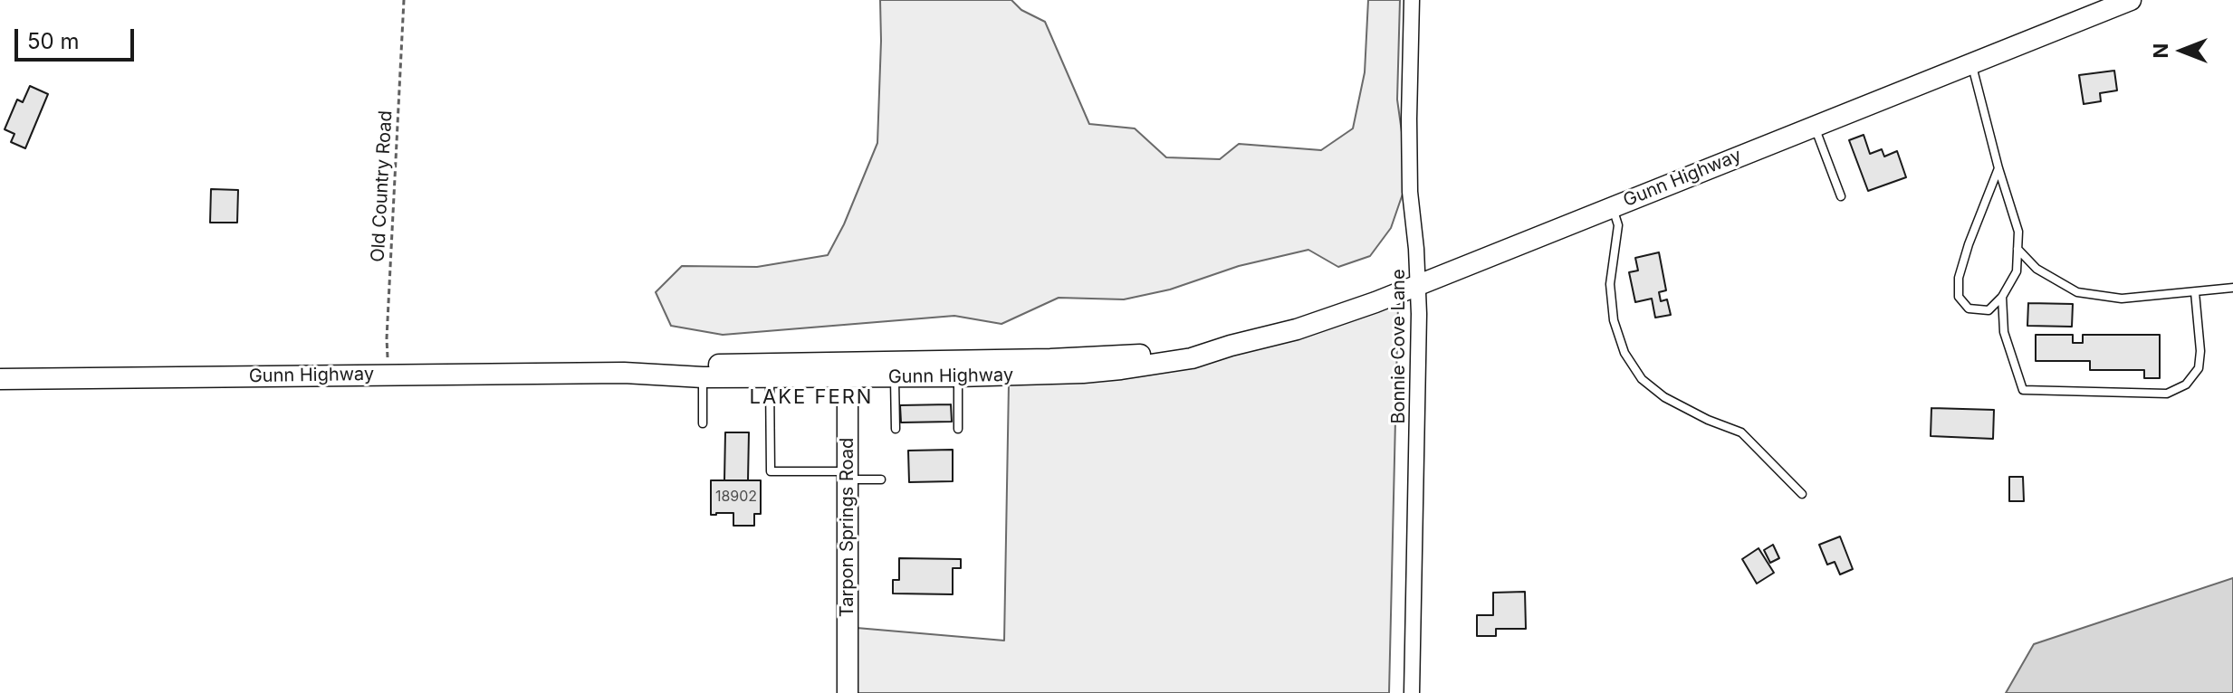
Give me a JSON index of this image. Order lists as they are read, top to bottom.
{
  "streets": {
    "main road": ["Gunn Highway", "Tarpon Springs Road"],
    "street": ["Bonnie Cove Lane"],
    "path": ["Old Country Road"]
  },
  "crossings": [
    ["Gunn Highway", "Old Country Road"],
    ["Gunn Highway", "Bonnie Cove Lane"],
    ["Gunn Highway", "Tarpon Springs Road"]
  ],
  "districts": ["LAKE FERN"],
  "house_numbers": ["18902"],
  "scale_bar": "50 m",
  "north": "left"
}
